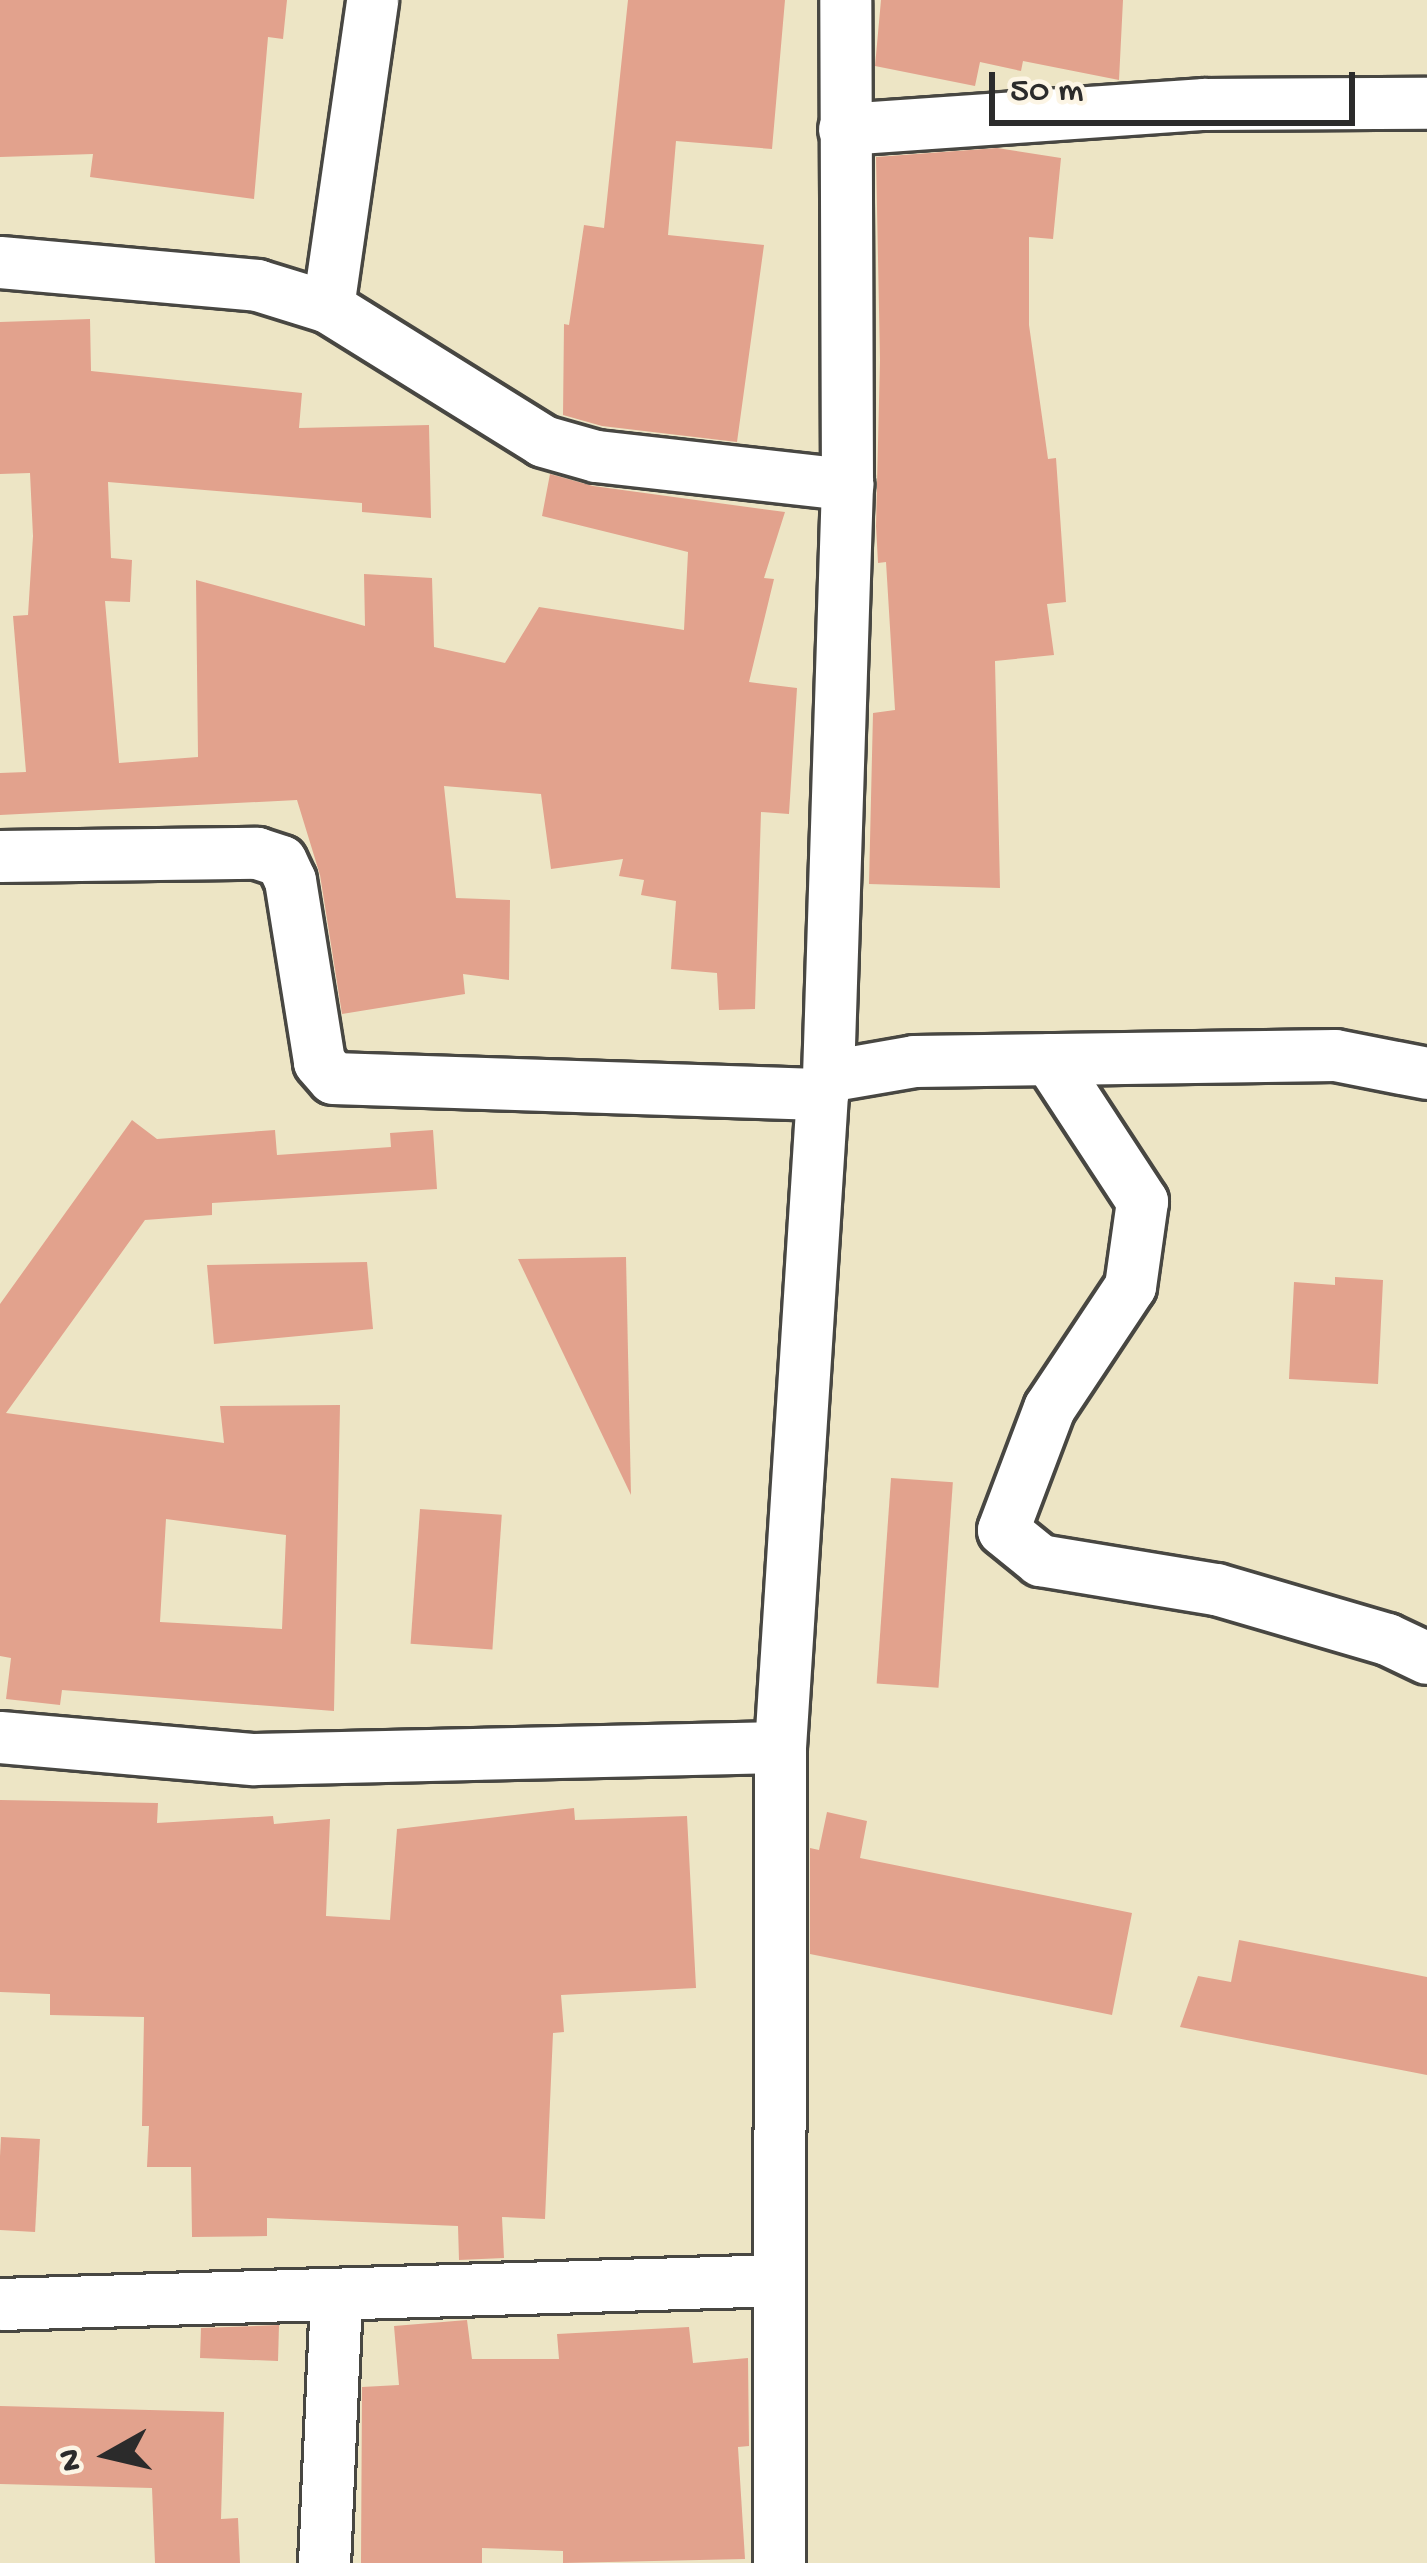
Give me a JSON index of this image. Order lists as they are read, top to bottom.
{
  "scale_bar": "50 m",
  "north": "left"
}
